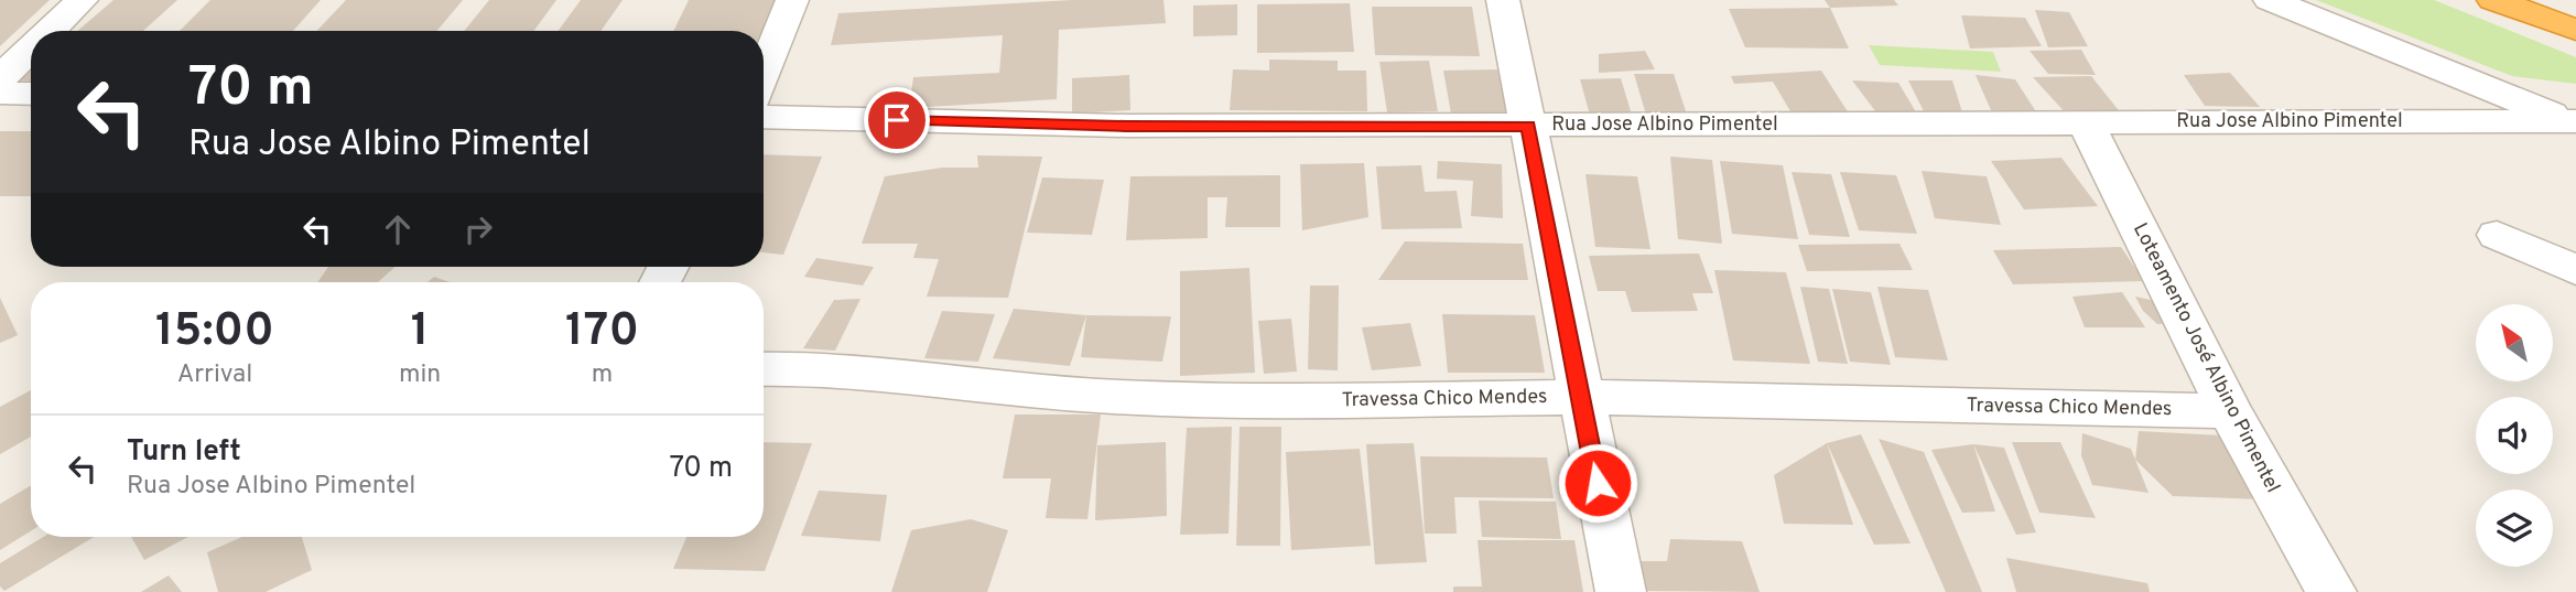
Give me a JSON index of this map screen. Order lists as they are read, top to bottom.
{
  "streets": {
    "street": ["Rua Jose Albino Pimentel", "Loteamento José Albino Pimentel", "Travessa Chico Mendes"]
  },
  "crossings": [
    ["Rua Jose Albino Pimentel", "Loteamento José Albino Pimentel"],
    ["Loteamento José Albino Pimentel", "Travessa Chico Mendes"]
  ],
  "north": "top left",
  "page": {
    "turn": ["70 m", "Rua Jose Albino Pimentel"],
    "eta": [
      "15:00",
      "Arrival",
      "1",
      "min",
      "170",
      "m"
    ],
    "list": [
      {
        "name": "Turn left",
        "note": "Rua Jose Albino Pimentel",
        "value": "70 m"
      }
    ]
  }
}
